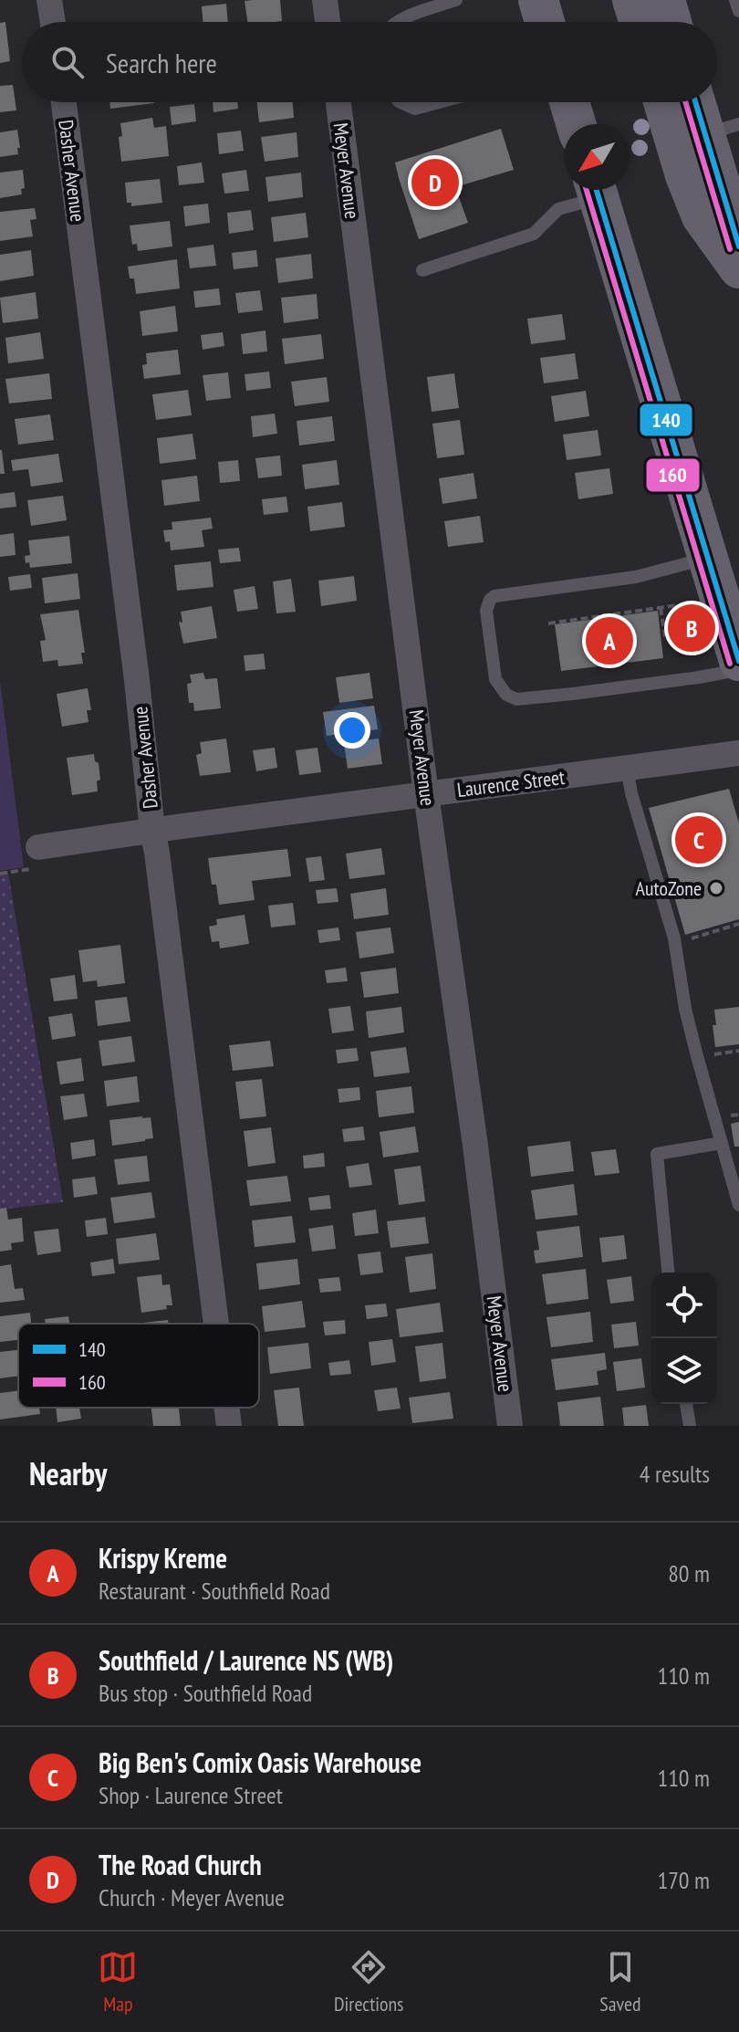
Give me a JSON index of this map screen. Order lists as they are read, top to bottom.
{
  "streets": {
    "street": ["Dasher Avenue", "Meyer Avenue", "Laurence Street"]
  },
  "crossings": [
    ["Dasher Avenue", "Laurence Street"],
    ["Meyer Avenue", "Laurence Street"]
  ],
  "places": ["AutoZone"],
  "lines": ["transit line 140", "transit line 160"],
  "legend": ["140", "160"],
  "north": "bottom left",
  "page": {
    "search": "Search here",
    "pins": [
      "D",
      "B",
      "A",
      "C"
    ],
    "heading": ["Nearby", "4 results"],
    "list": [
      {
        "mark": "A",
        "name": "Krispy Kreme",
        "note": "Restaurant · Southfield Road",
        "value": "80 m"
      },
      {
        "mark": "B",
        "name": "Southfield / Laurence NS (WB)",
        "note": "Bus stop · Southfield Road",
        "value": "110 m"
      },
      {
        "mark": "C",
        "name": "Big Ben's Comix Oasis Warehouse",
        "note": "Shop · Laurence Street",
        "value": "110 m"
      },
      {
        "mark": "D",
        "name": "The Road Church",
        "note": "Church · Meyer Avenue",
        "value": "170 m"
      }
    ],
    "nav": ["Map", "Directions", "Saved"]
  }
}
